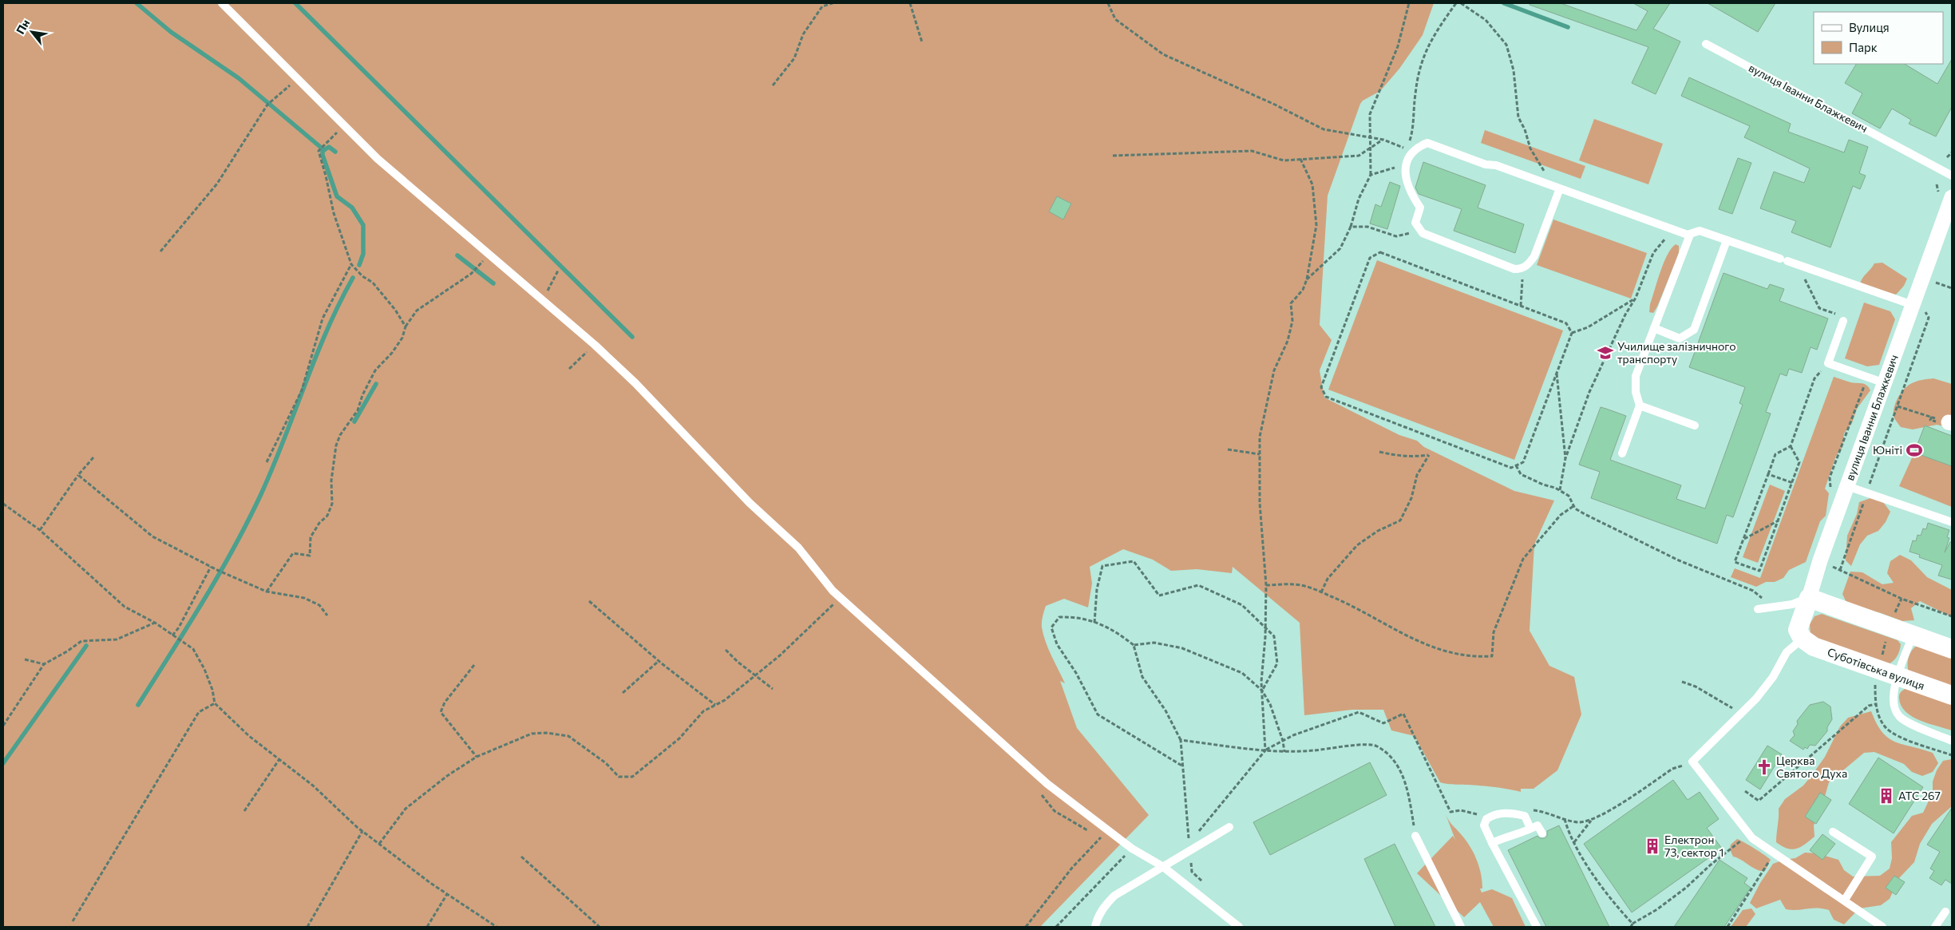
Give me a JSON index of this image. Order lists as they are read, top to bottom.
{
  "streets": {
    "street": ["вулиця Іванни Блажкевич", "Суботівська вулиця"]
  },
  "crossings": [
    ["вулиця Іванни Блажкевич", "Суботівська вулиця"]
  ],
  "places": {
    "school or university": ["Училище залізничного транспорту"],
    "sports": ["Юніті"],
    "church": ["Церква Святого Духа"],
    "building": ["АТС 267", "Електрон 73, сектор 1"]
  },
  "legend": ["Вулиця", "Парк"],
  "north": "top left"
}
